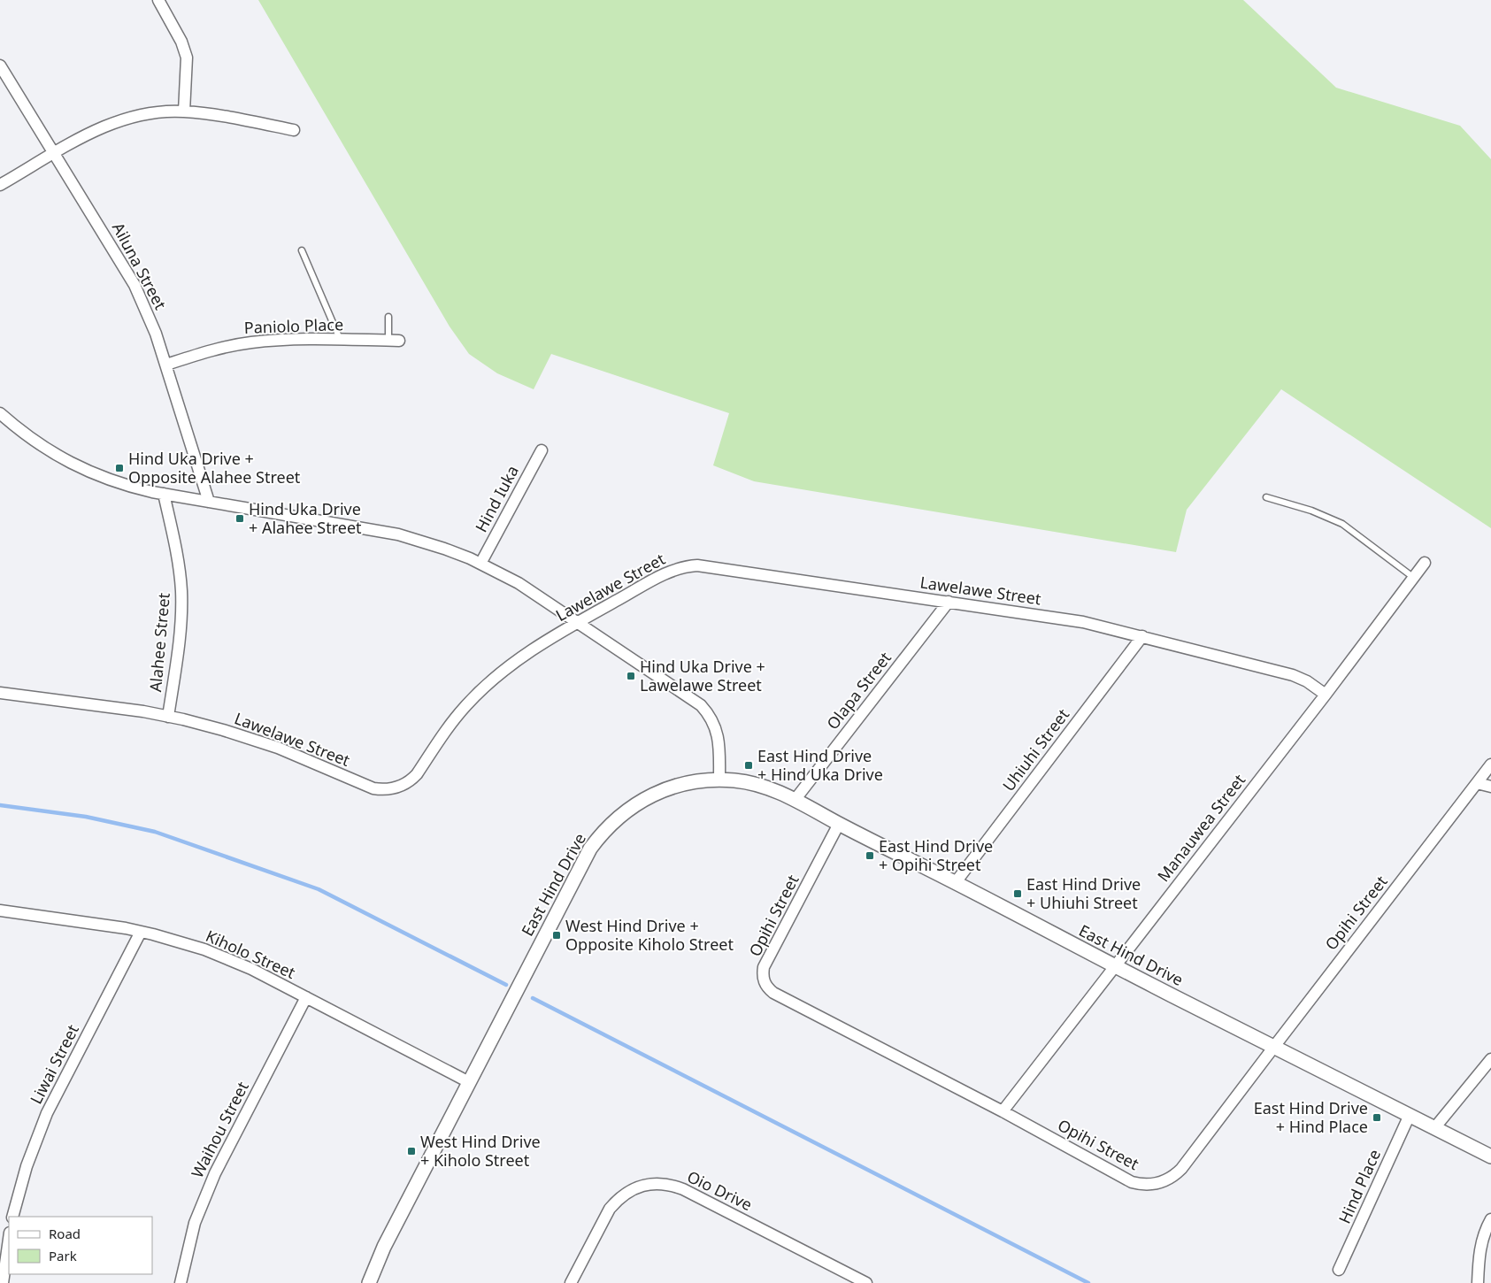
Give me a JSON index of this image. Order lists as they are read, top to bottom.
{
  "streets": {
    "street": [
      "Ailuna Street",
      "Paniolo Place",
      "Hind Iuka",
      "Lawelawe Street",
      "Alahee Street",
      "Olapa Street",
      "Uhiuhi Street",
      "Manauwea Street",
      "East Hind Drive",
      "Opihi Street",
      "Kiholo Street",
      "Liwai Street",
      "Waihou Street",
      "Hind Place",
      "Oio Drive"
    ]
  },
  "crossings": [
    ["Ailuna Street", "Paniolo Place"],
    ["Lawelawe Street", "Alahee Street"],
    ["Lawelawe Street", "Olapa Street"],
    ["Lawelawe Street", "Uhiuhi Street"],
    ["Lawelawe Street", "Manauwea Street"],
    ["Olapa Street", "East Hind Drive"],
    ["Uhiuhi Street", "East Hind Drive"],
    ["Manauwea Street", "East Hind Drive"],
    ["Manauwea Street", "Opihi Street"],
    ["East Hind Drive", "Opihi Street"],
    ["East Hind Drive", "Kiholo Street"],
    ["East Hind Drive", "Hind Place"],
    ["Kiholo Street", "Liwai Street"],
    ["Kiholo Street", "Waihou Street"]
  ],
  "places": {
    "transit": [
      "Hind Uka Drive + Opposite Alahee Street",
      "Hind Uka Drive + Alahee Street",
      "Hind Uka Drive + Lawelawe Street",
      "East Hind Drive + Hind Uka Drive",
      "East Hind Drive + Opihi Street",
      "East Hind Drive + Uhiuhi Street",
      "West Hind Drive + Opposite Kiholo Street",
      "East Hind Drive + Hind Place",
      "West Hind Drive + Kiholo Street"
    ]
  },
  "legend": ["Road", "Park"]
}
